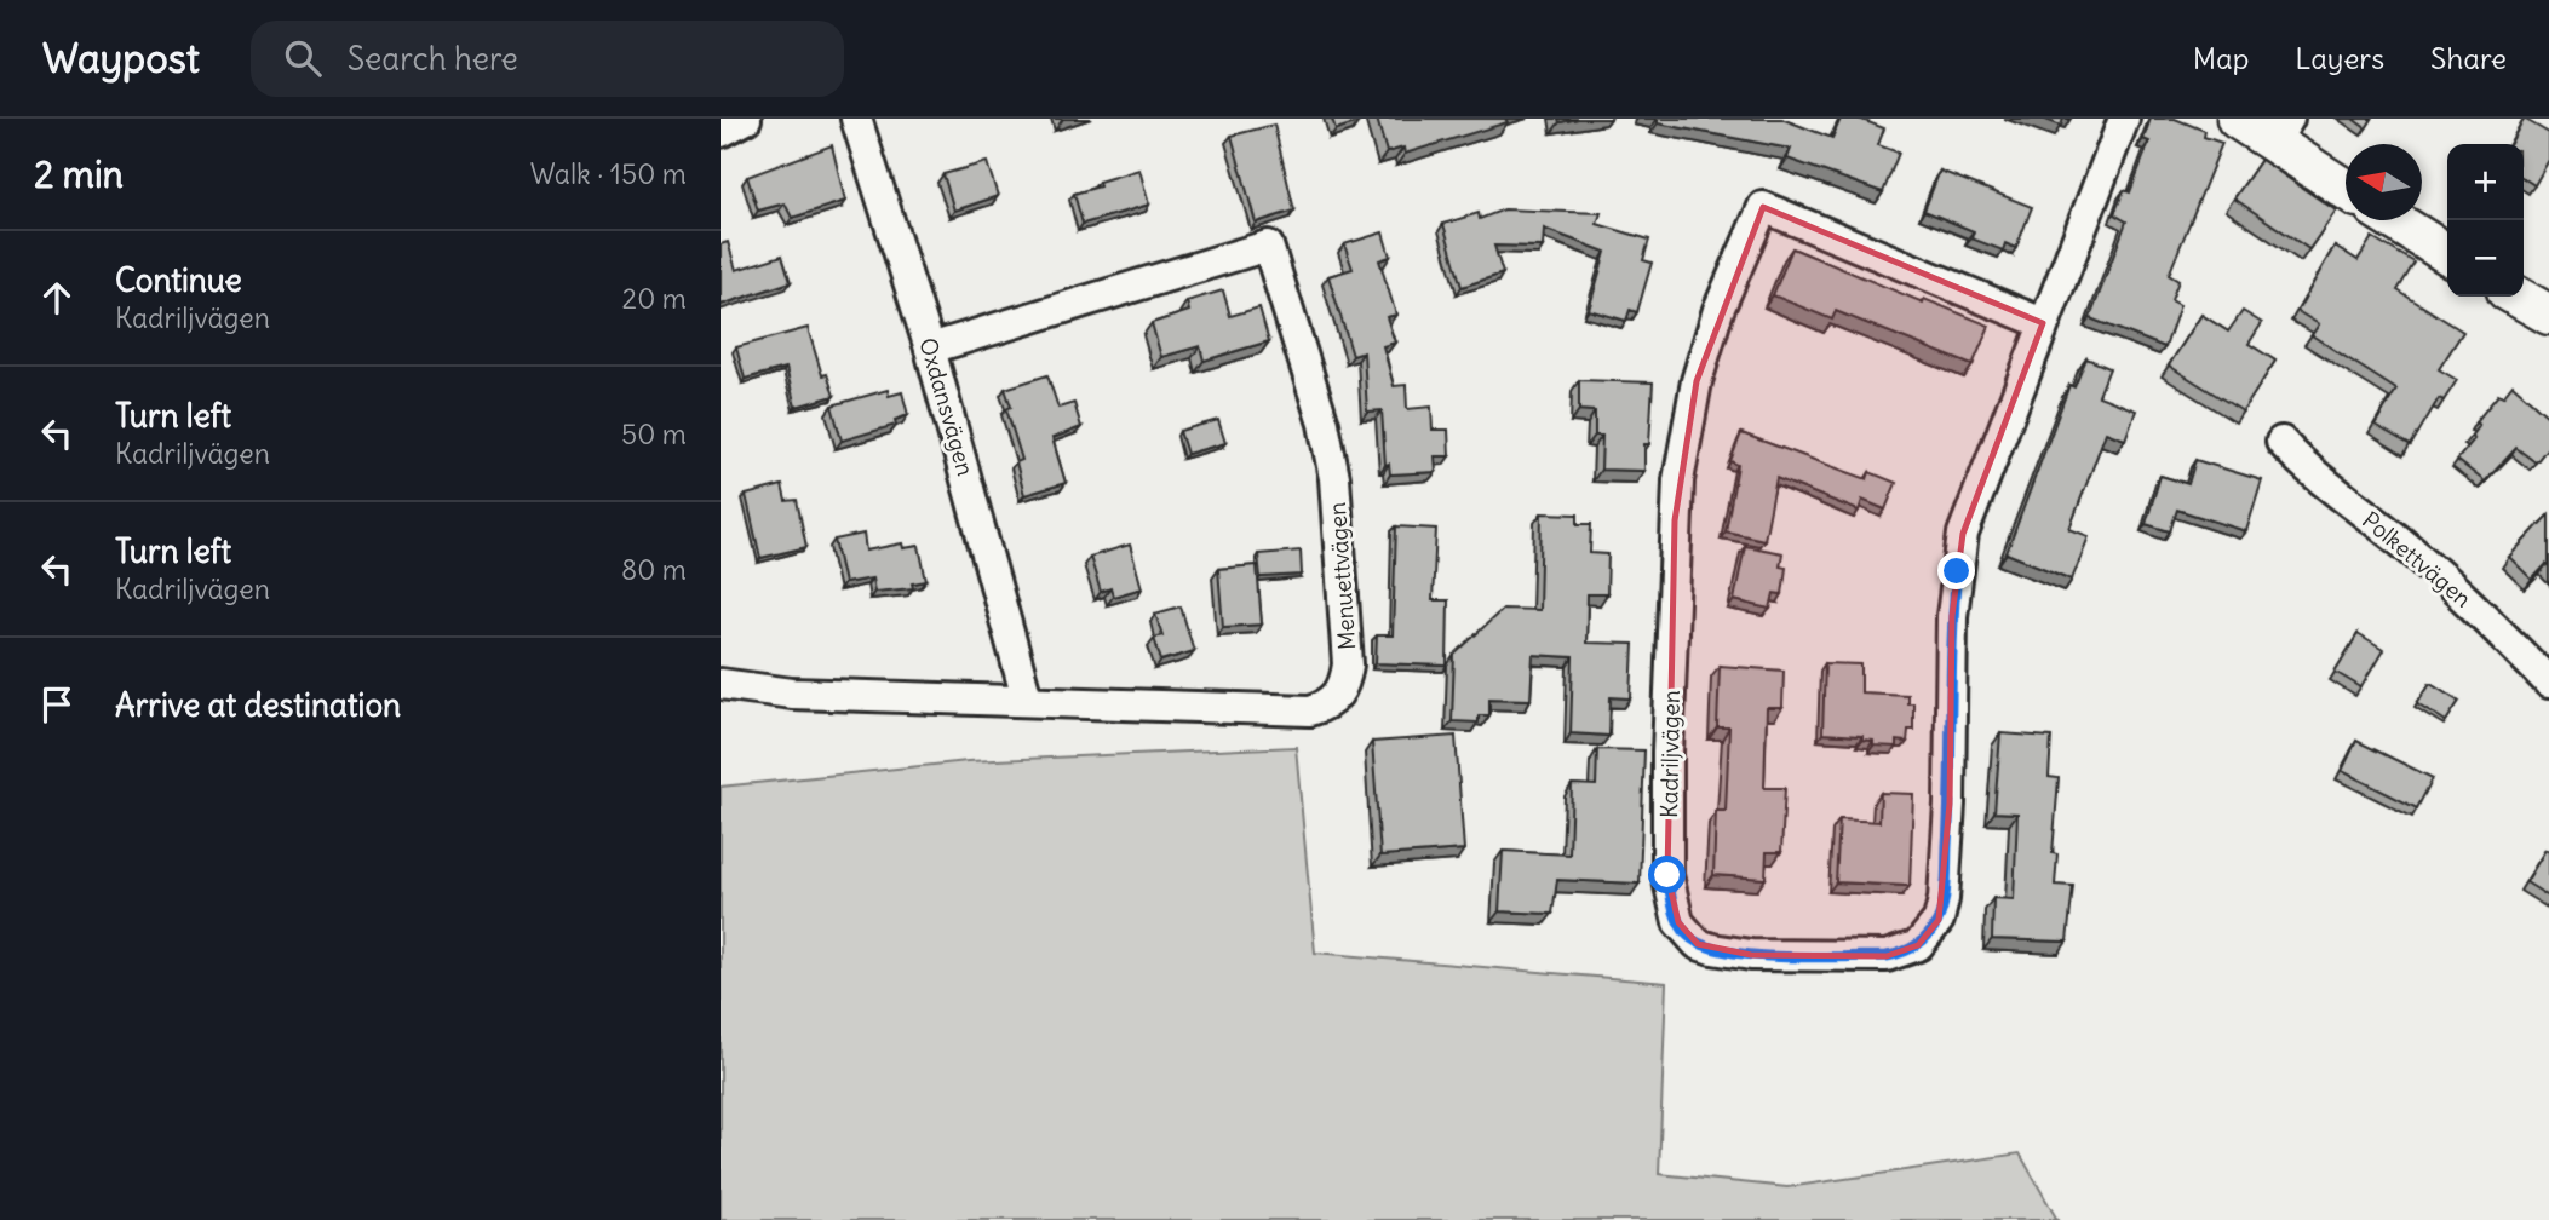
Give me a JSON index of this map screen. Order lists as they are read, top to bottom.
{
  "streets": {
    "street": [
      "Oxdansvägen",
      "Polkettvägen",
      "Menuettvägen",
      "Kadriljvägen"
    ]
  },
  "crossings": [
    ["Oxdansvägen", "Menuettvägen"]
  ],
  "north": "left",
  "page": {
    "header": "Waypost",
    "search": "Search here",
    "nav": ["Map", "Layers", "Share"],
    "heading": ["2 min", "Walk · 150 m"],
    "map_buttons": ["+", "−"],
    "list": [
      ["Continue", "Kadriljvägen", "20 m"],
      ["Turn left", "Kadriljvägen", "50 m"],
      ["Turn left", "Kadriljvägen", "80 m"],
      "Arrive at destination"
    ]
  }
}
